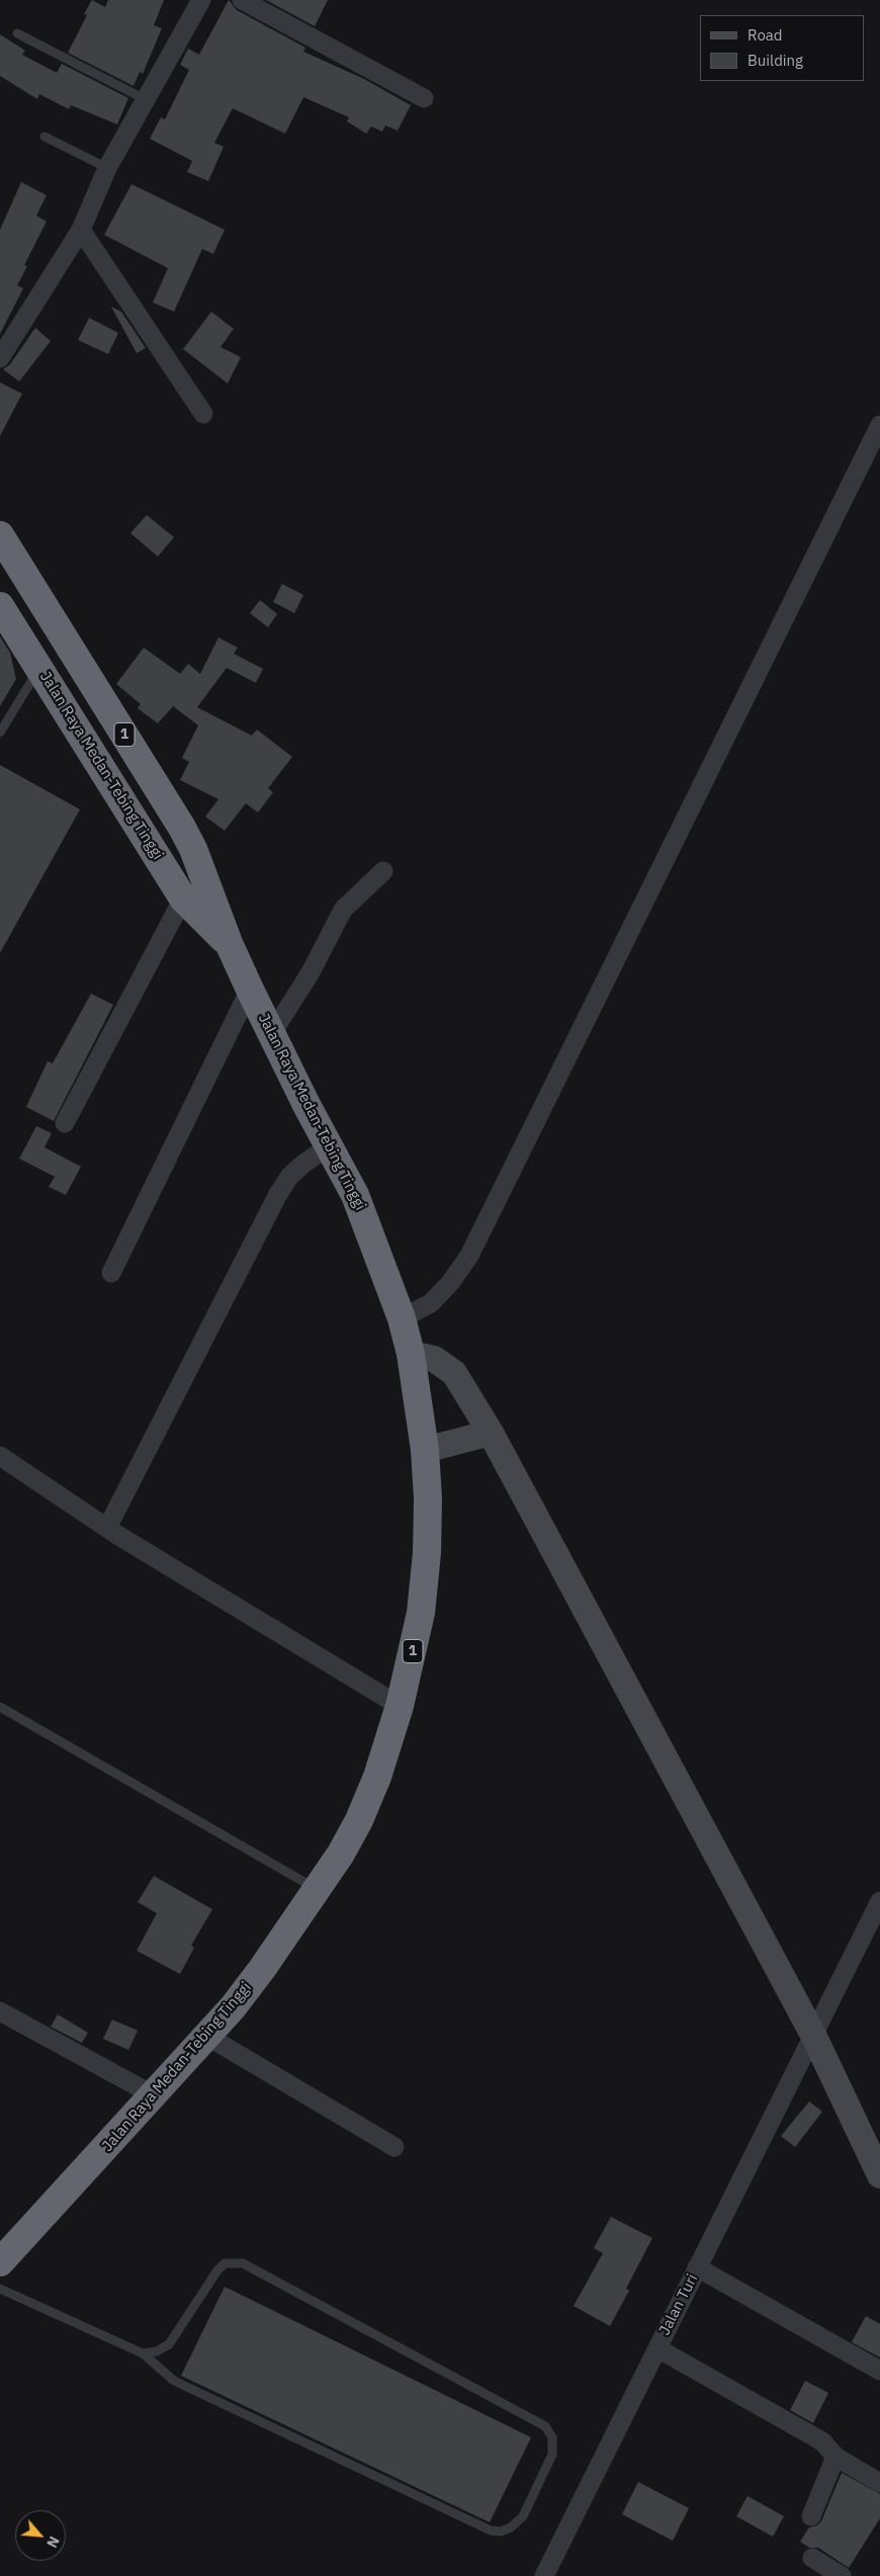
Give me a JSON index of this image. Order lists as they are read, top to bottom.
{
  "streets": {
    "highway": ["1", "Jalan Raya Medan-Tebing Tinggi"],
    "street": ["Jalan Turi"]
  },
  "legend": ["Road", "Building"],
  "north": "bottom right"
}
